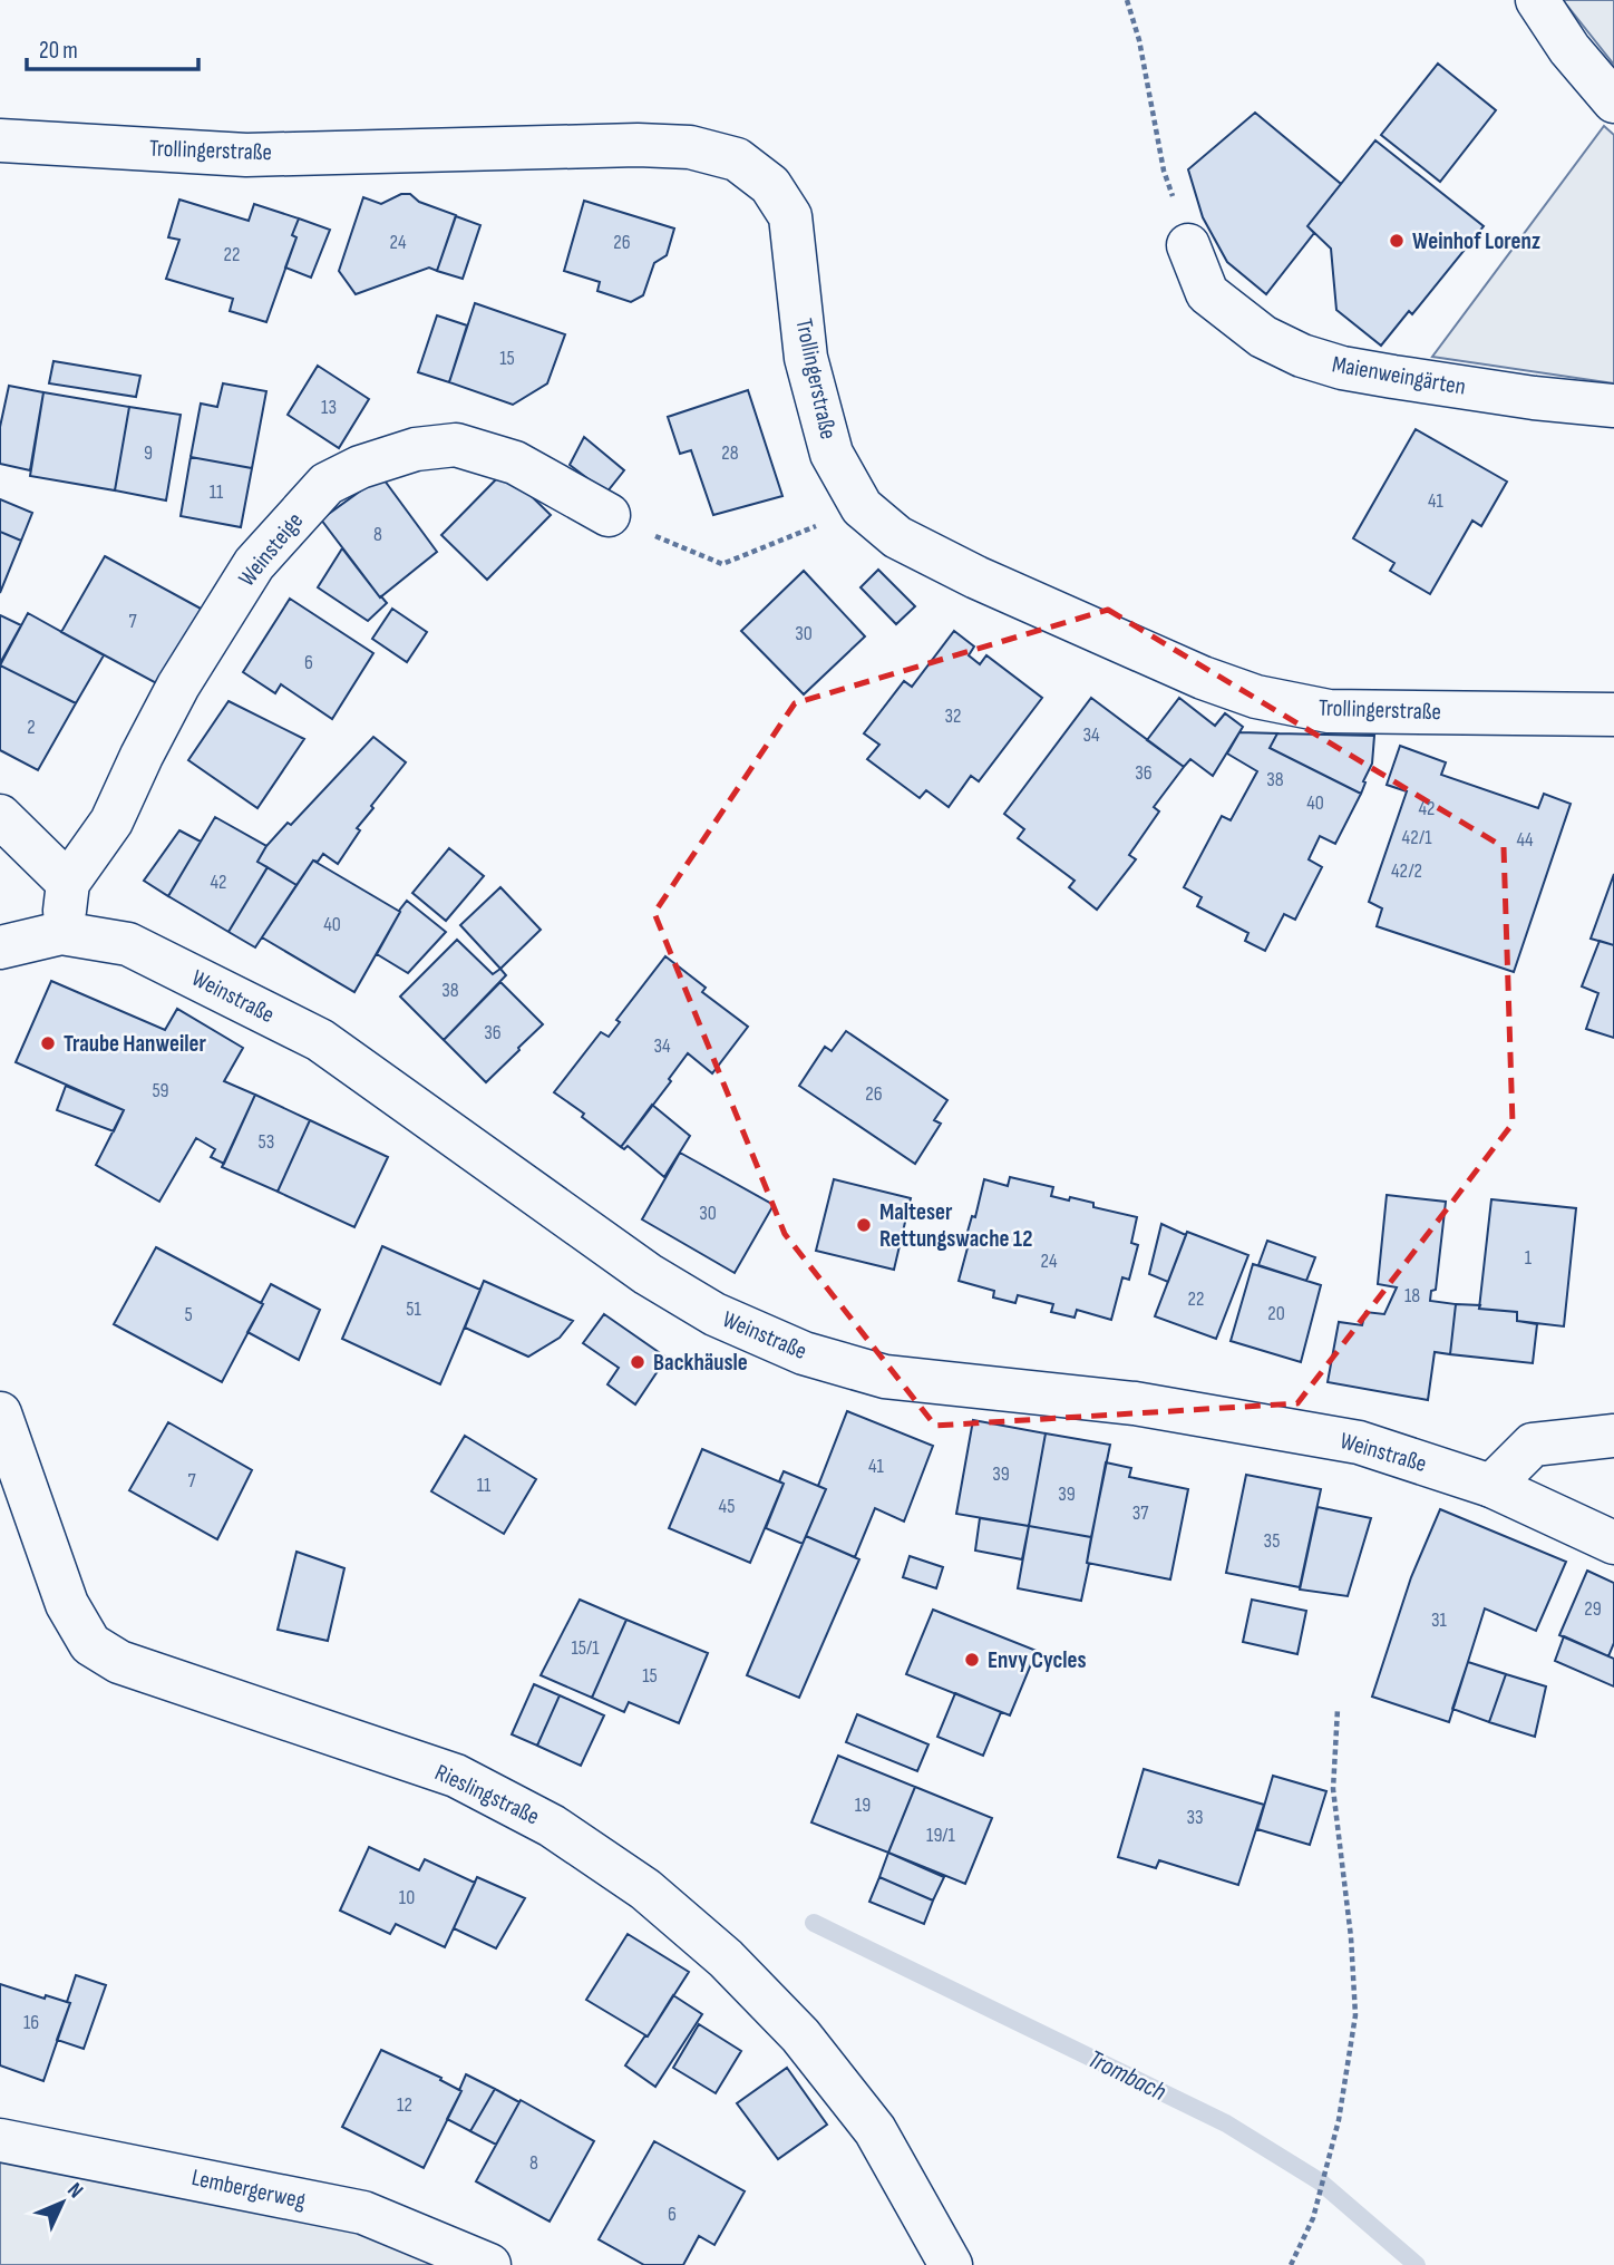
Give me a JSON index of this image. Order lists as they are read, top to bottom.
{
  "streets": {
    "street": [
      "Trollingerstraße",
      "Maienweingärten",
      "Weinsteige",
      "Weinstraße",
      "Rieslingstraße",
      "Lembergerweg"
    ]
  },
  "water": ["Trombach"],
  "places": [
    "Weinhof Lorenz",
    "Traube Hanweiler",
    "Malteser Rettungswache 12",
    "Backhäusle",
    "Envy Cycles"
  ],
  "house_numbers": [
    "24",
    "26",
    "22",
    "15",
    "13",
    "9",
    "28",
    "11",
    "41",
    "8",
    "7",
    "30",
    "6",
    "32",
    "2",
    "34",
    "36",
    "38",
    "40",
    "42",
    "42/1",
    "44",
    "42/2",
    "42",
    "40",
    "38",
    "36",
    "34",
    "59",
    "26",
    "53",
    "30",
    "1",
    "24",
    "18",
    "22",
    "51",
    "20",
    "5",
    "41",
    "39",
    "7",
    "11",
    "39",
    "45",
    "37",
    "35",
    "29",
    "31",
    "15/1",
    "15",
    "19",
    "33",
    "19/1",
    "10",
    "16",
    "12",
    "8",
    "6"
  ],
  "scale_bar": "20 m",
  "north": "top right"
}
